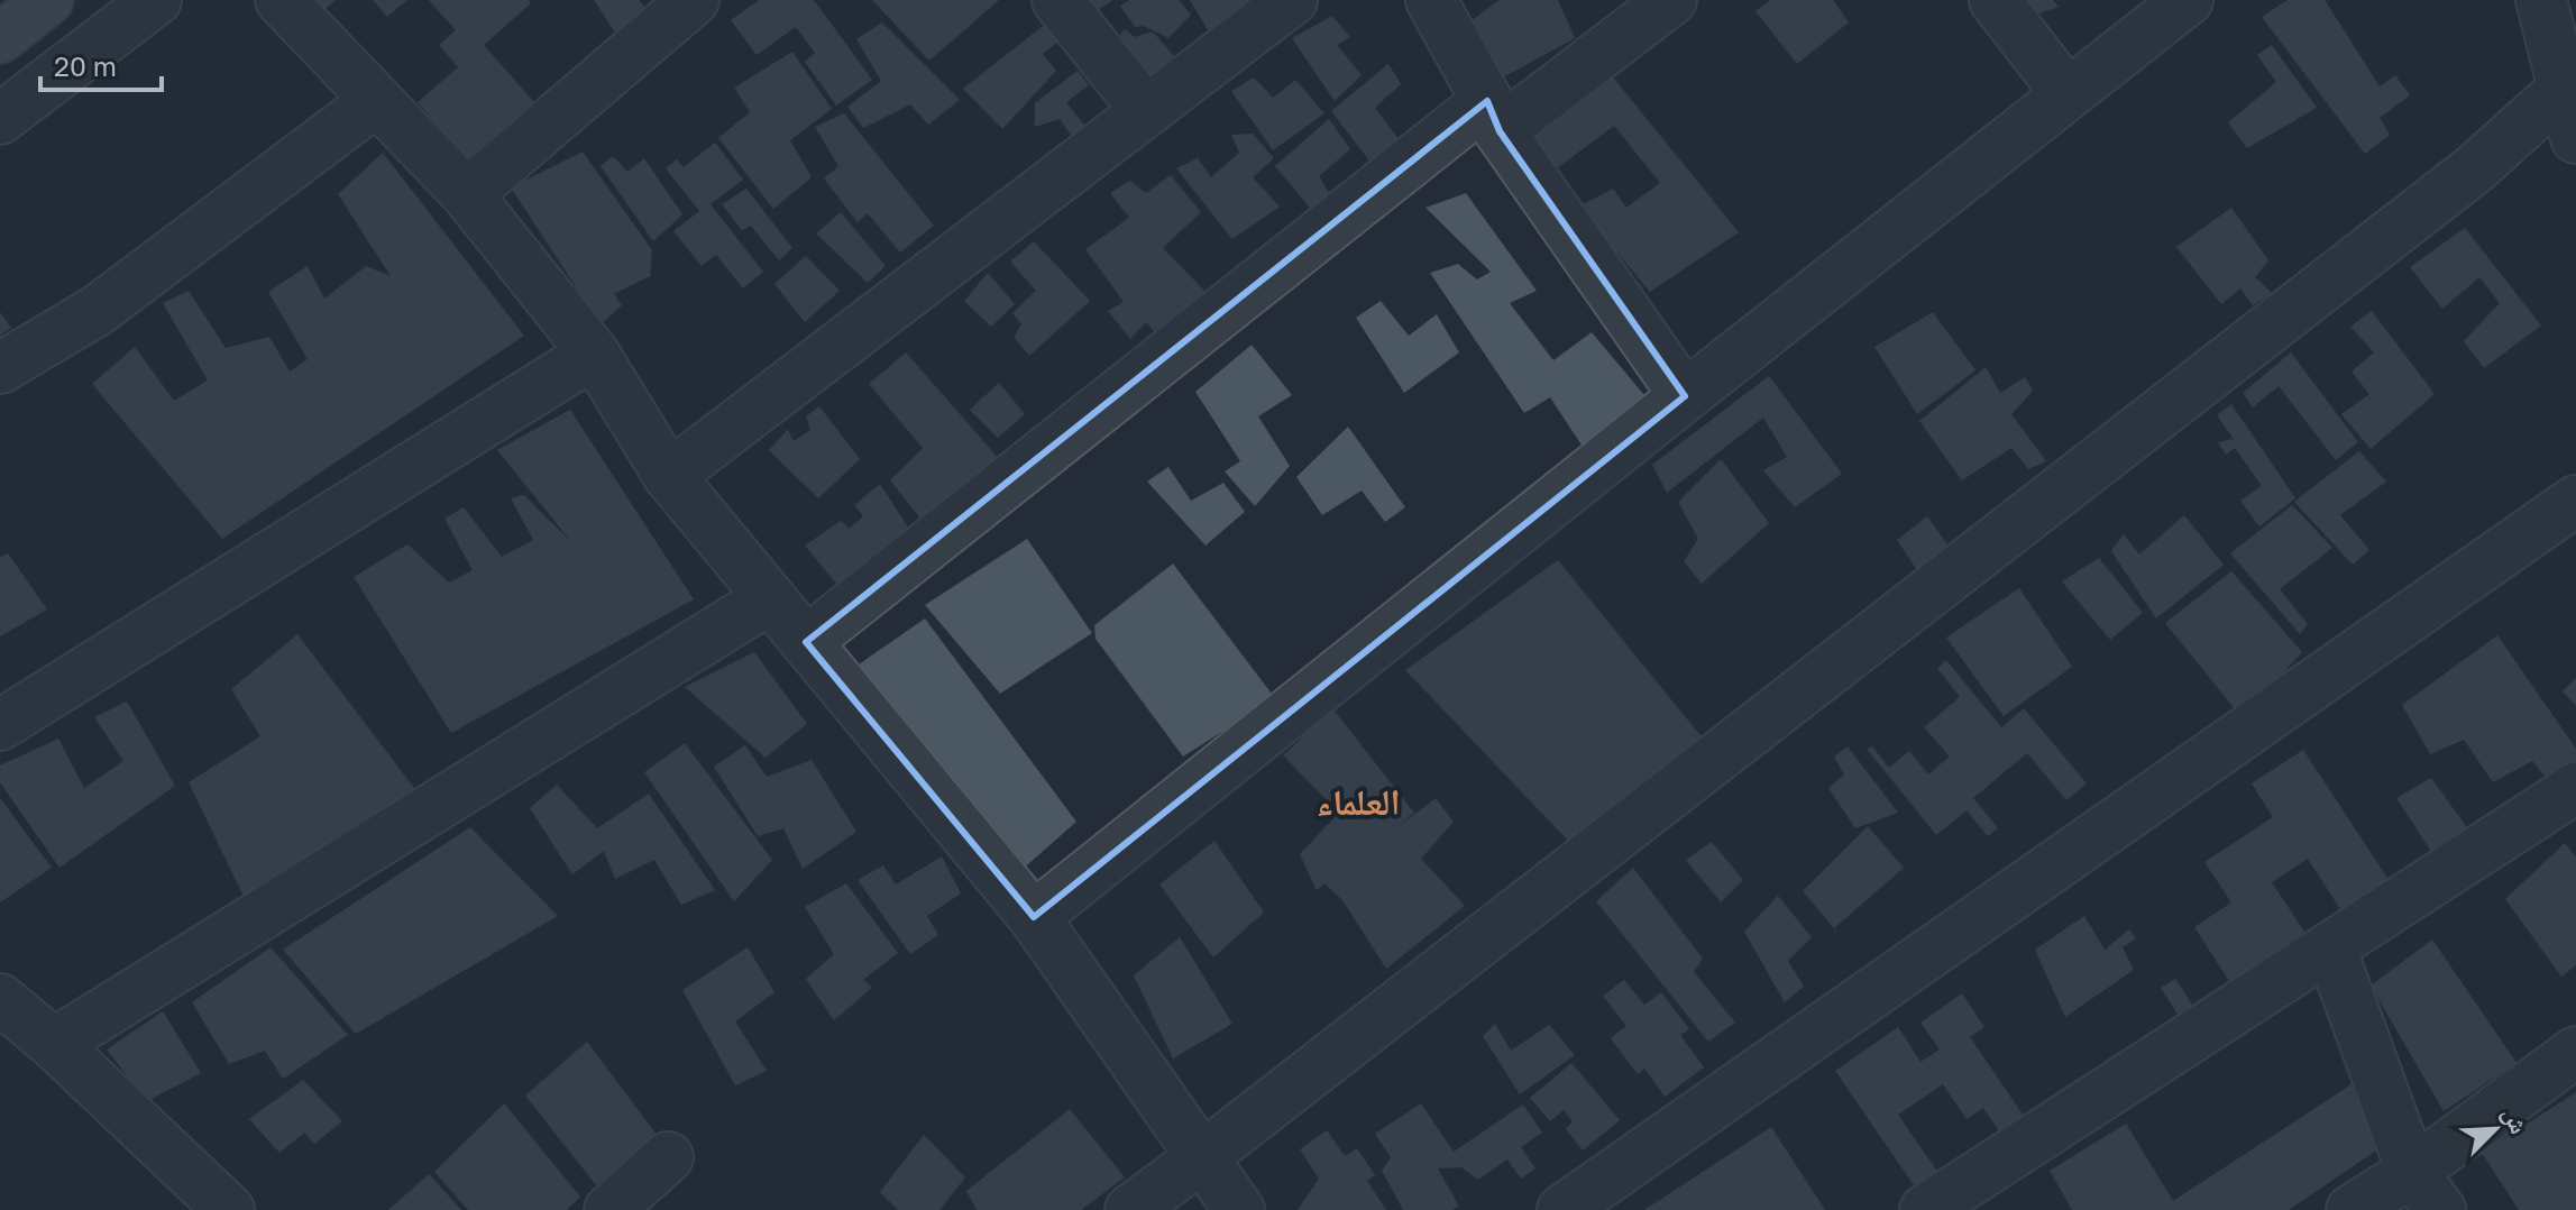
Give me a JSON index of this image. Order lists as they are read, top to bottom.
{
  "districts": ["العلماء"],
  "scale_bar": "20 m",
  "north": "top right"
}
